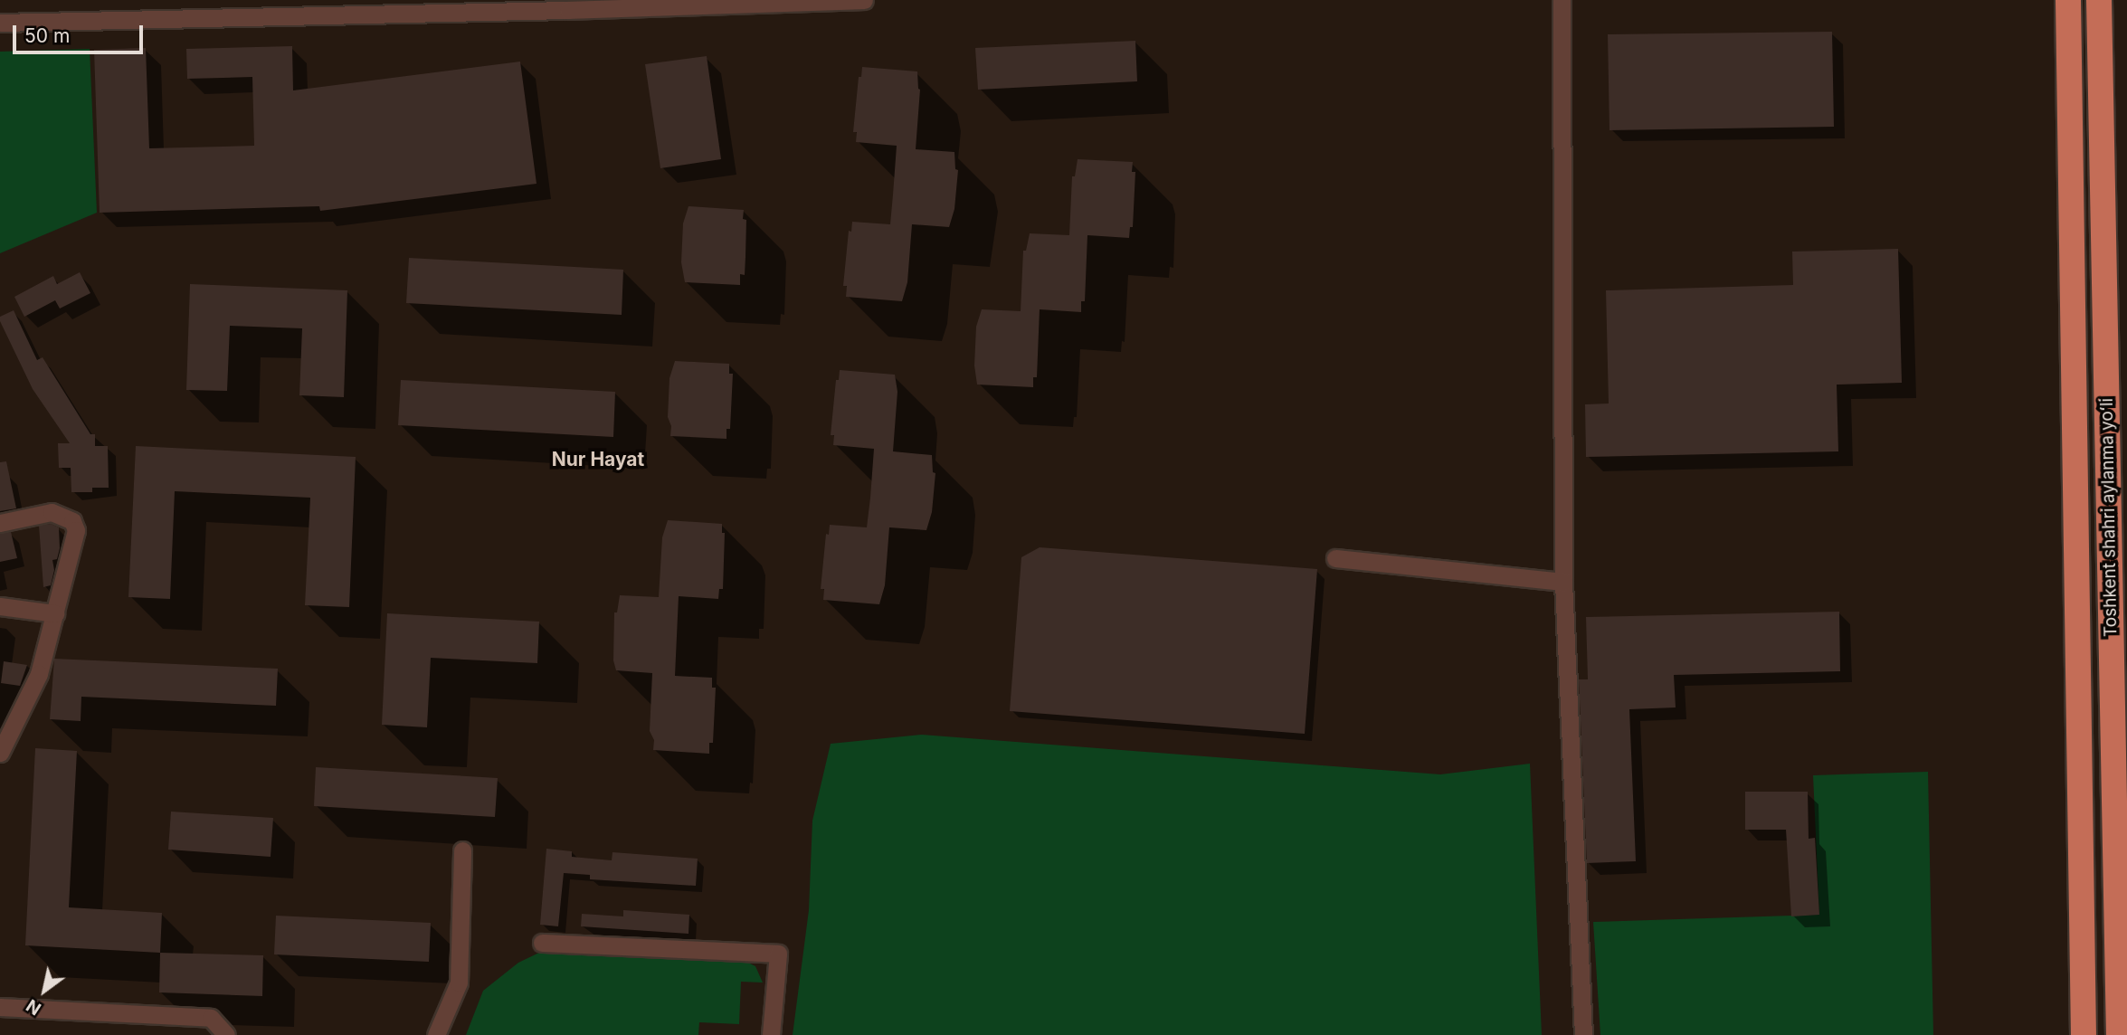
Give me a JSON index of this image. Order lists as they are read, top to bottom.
{
  "streets": {
    "highway": ["Toshkent shahri aylanma yoʻli"]
  },
  "districts": ["Nur Hayat"],
  "scale_bar": "50 m",
  "north": "bottom left"
}
